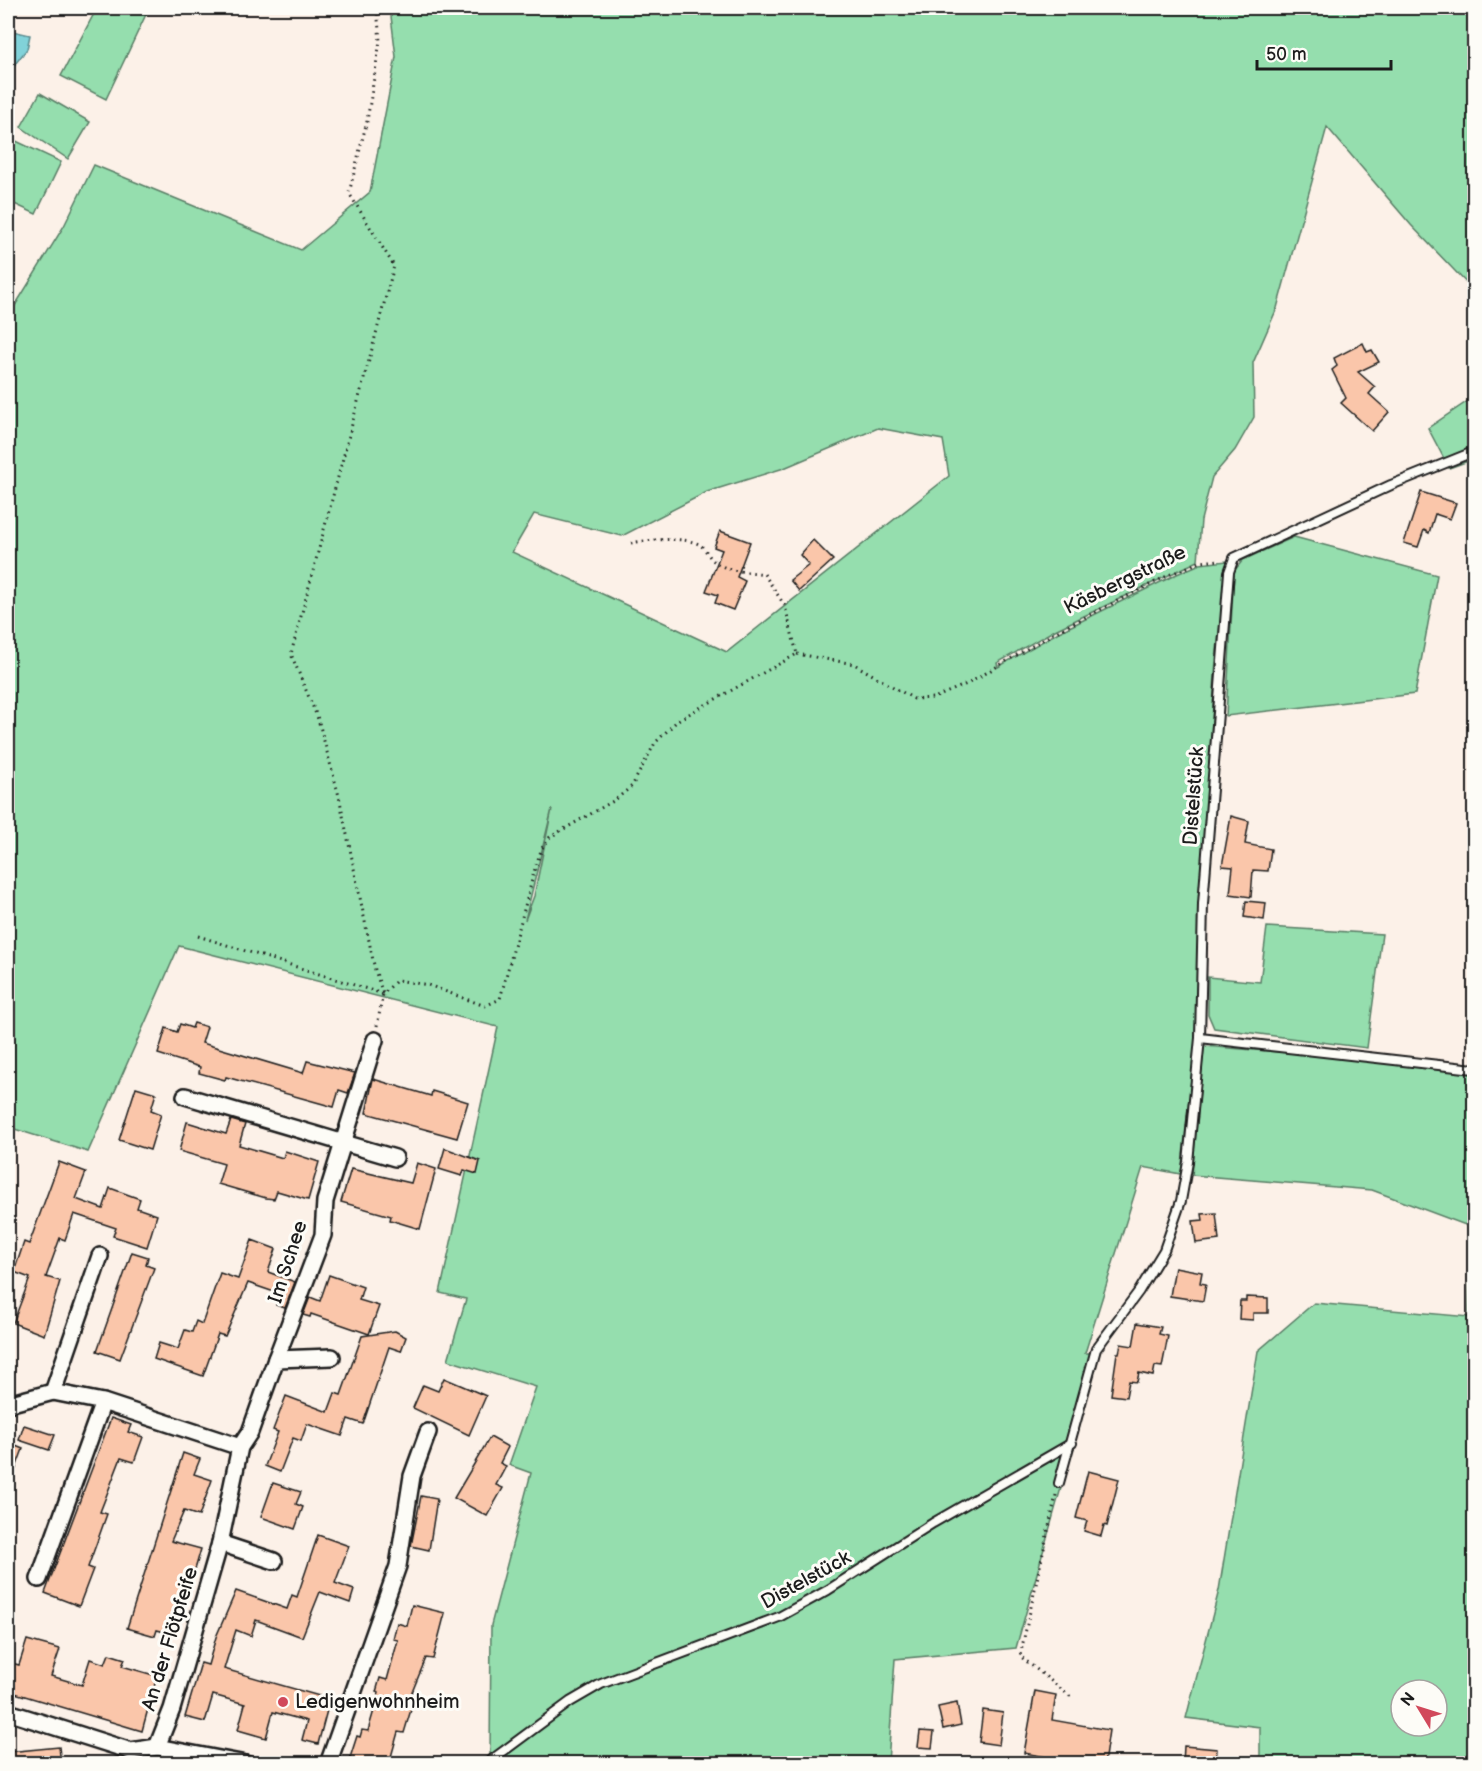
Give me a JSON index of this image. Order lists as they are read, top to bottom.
{
  "streets": {
    "street": ["Im Schee", "An der Flötpfeife"],
    "lane": ["Distelstück"],
    "path": ["Käsbergstraße"]
  },
  "crossings": [
    ["Käsbergstraße", "Distelstück"],
    ["Im Schee", "An der Flötpfeife"]
  ],
  "places": ["Ledigenwohnheim"],
  "scale_bar": "50 m",
  "north": "top left"
}
